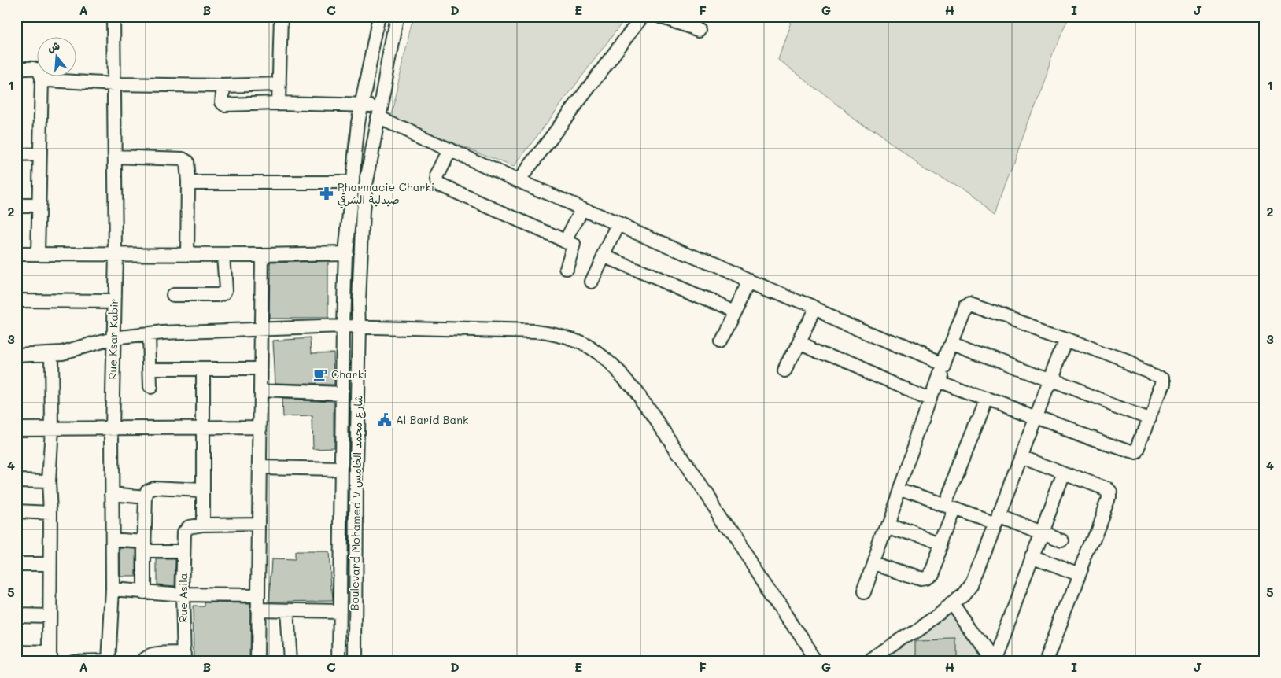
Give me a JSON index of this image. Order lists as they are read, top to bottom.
{
  "streets": {
    "street": ["Rue Ksar Kabir", "Boulevard Mohamed V شارع محمد الخامس", "Rue Asila"]
  },
  "places": {
    "pharmacy": ["Pharmacie Charki صيدلية الشرقي"],
    "cafe": ["Charki"],
    "public building": ["Al Barid Bank"]
  },
  "north": "top",
  "grid": {
    "columns": [
      "A",
      "B",
      "C",
      "D",
      "E",
      "F",
      "G",
      "H",
      "I",
      "J"
    ],
    "rows": [
      "1",
      "2",
      "3",
      "4",
      "5"
    ]
  }
}
